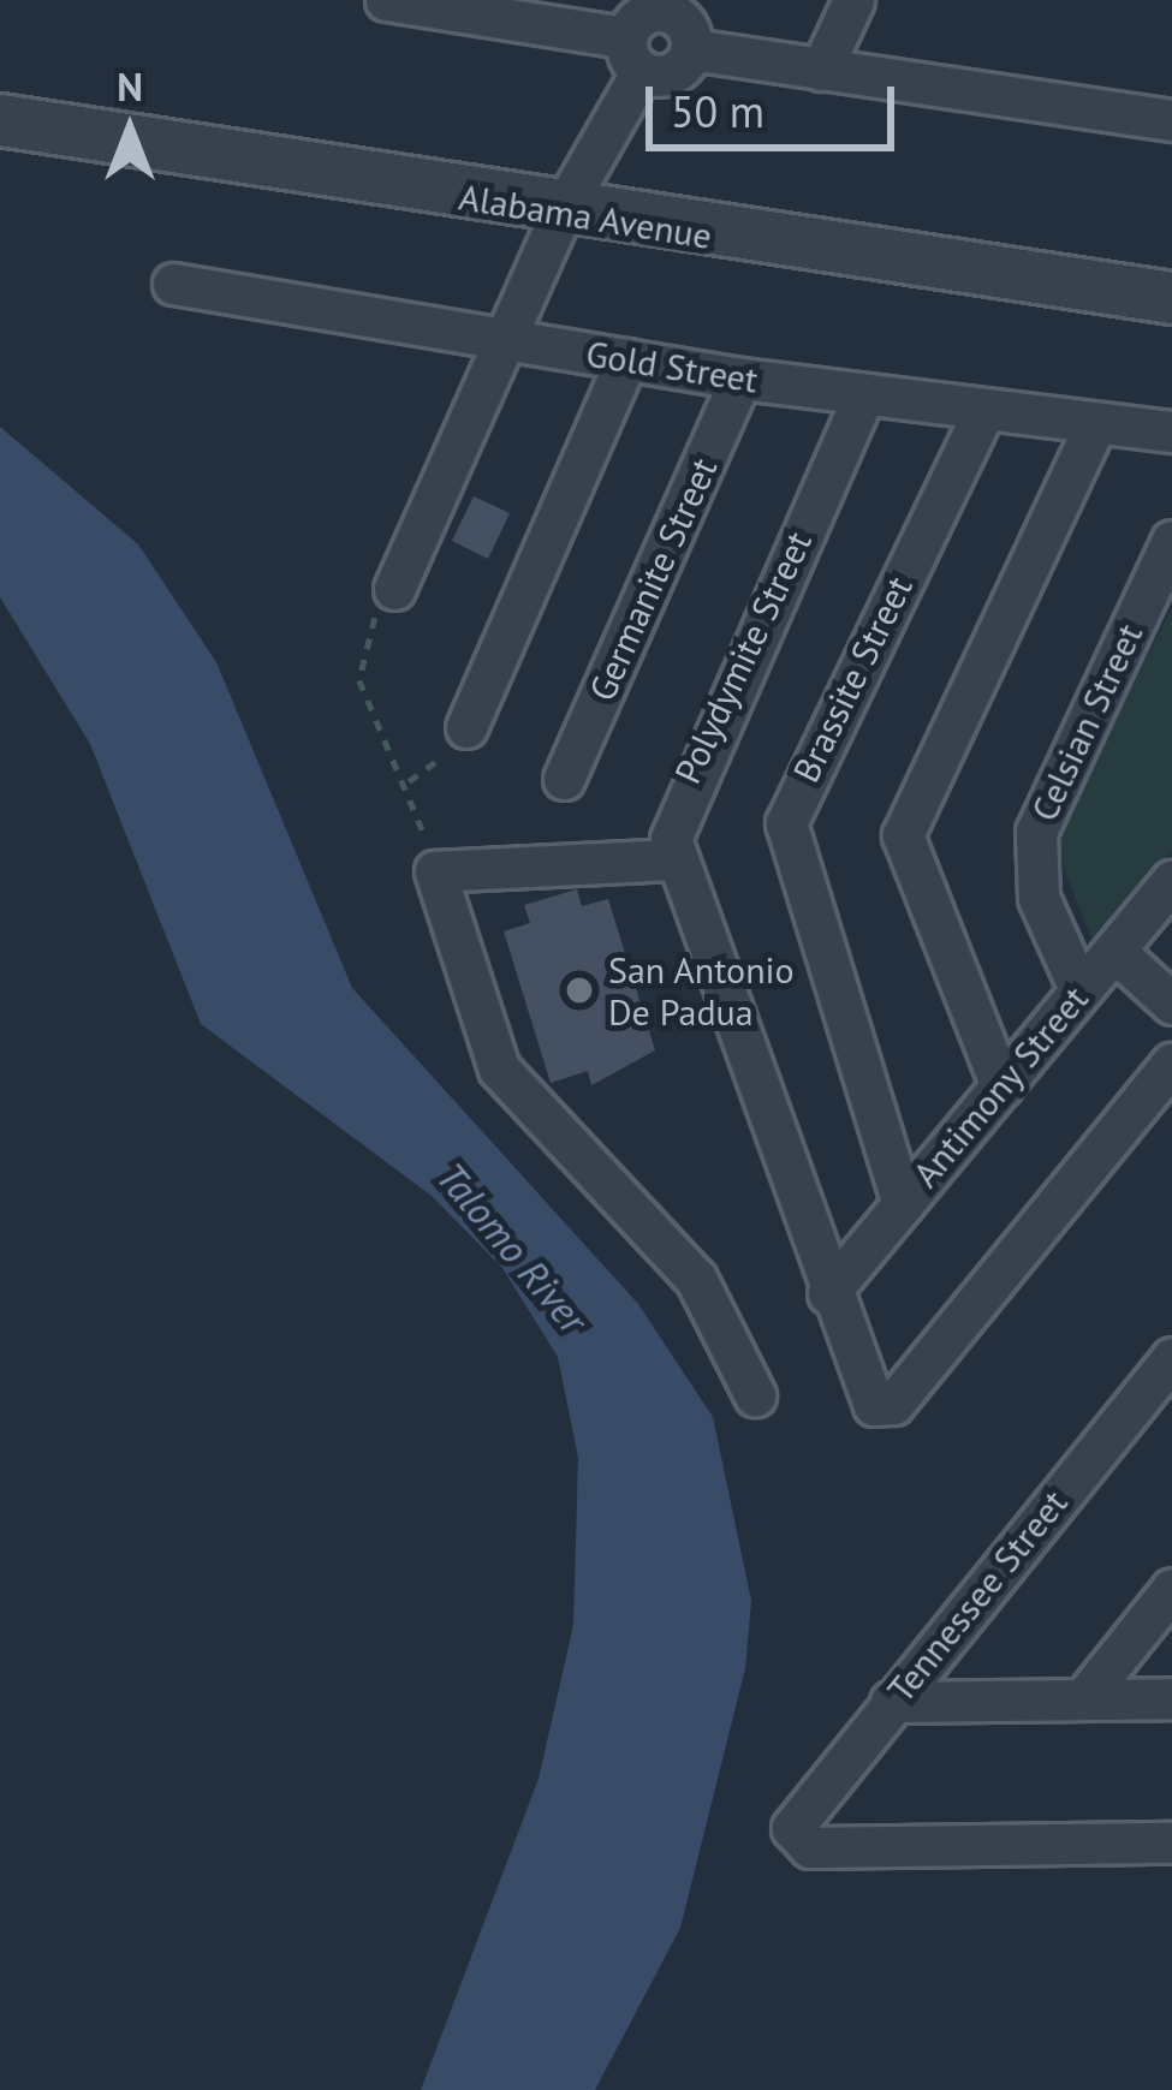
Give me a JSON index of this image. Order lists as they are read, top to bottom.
{
  "streets": {
    "street": [
      "Alabama Avenue",
      "Gold Street",
      "Germanite Street",
      "Polydymite Street",
      "Brassite Street",
      "Celsian Street",
      "Antimony Street",
      "Tennessee Street"
    ]
  },
  "crossings": [
    ["Gold Street", "Germanite Street"],
    ["Gold Street", "Polydymite Street"],
    ["Gold Street", "Brassite Street"],
    ["Polydymite Street", "Antimony Street"],
    ["Brassite Street", "Antimony Street"],
    ["Celsian Street", "Antimony Street"]
  ],
  "water": ["Talomo River"],
  "places": ["San Antonio De Padua"],
  "scale_bar": "50 m",
  "north": "top"
}
